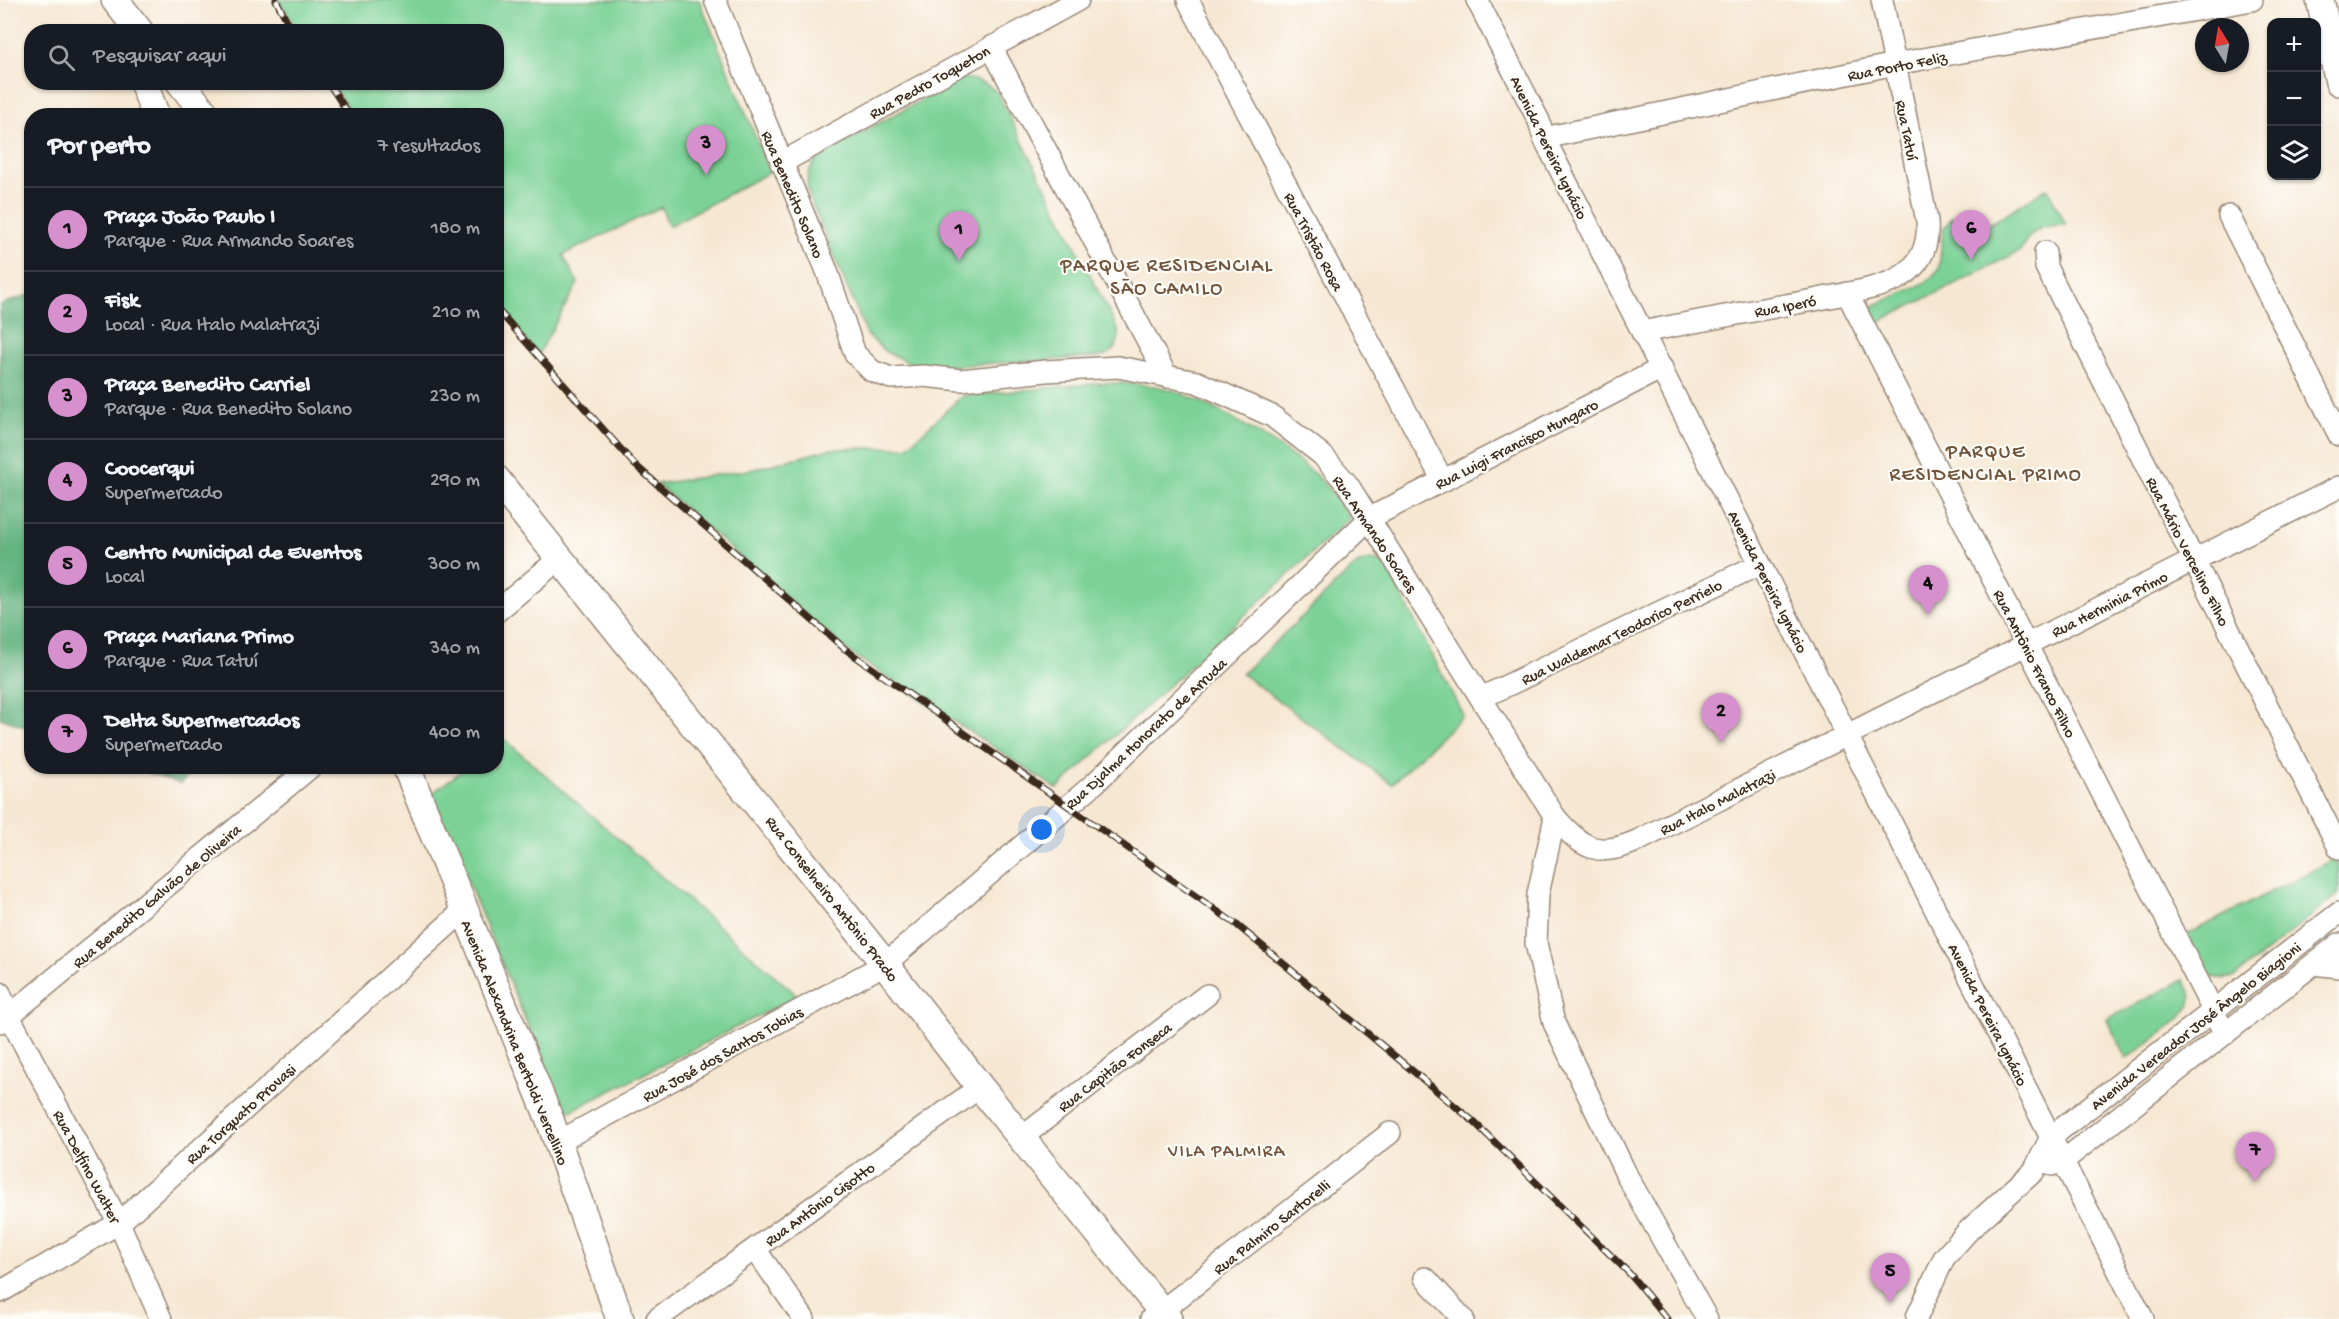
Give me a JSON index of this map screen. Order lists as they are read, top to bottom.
{
  "streets": {
    "main road": ["Rua Conselheiro Antônio Prado", "Avenida Alexandrina Bertoldi Vercellino"],
    "street": [
      "Rua Porto Feliz",
      "Rua Pedro Toqueton",
      "Rua Tatuí",
      "Avenida Pereira Ignácio",
      "Rua Benedito Solano",
      "Rua Tristão Rosa",
      "Rua Iperó",
      "Rua Luigi Francisco Hungaro",
      "Rua Armando Soares",
      "Rua Mário Vercelino Filho",
      "Rua Herminia Primo",
      "Rua Waldemar Teodorico Perrielo",
      "Rua Antônio Franco Filho",
      "Rua Djalma Honorato de Arruda",
      "Rua Italo Malatrazi",
      "Rua Benedito Galvão de Oliveira",
      "Avenida Vereador José Ângelo Biagioni",
      "Rua José dos Santos Tobias",
      "Rua Capitão Fonseca",
      "Rua Torquato Provasi",
      "Rua Delfino Walter",
      "Rua Antônio Cisotto",
      "Rua Palmiro Sartorelli"
    ]
  },
  "crossings": [
    ["Rua Porto Feliz", "Rua Tatuí"],
    ["Rua Porto Feliz", "Avenida Pereira Ignácio"],
    ["Rua Pedro Toqueton", "Rua Benedito Solano"],
    ["Rua Tatuí", "Rua Iperó"],
    ["Avenida Pereira Ignácio", "Rua Iperó"],
    ["Avenida Pereira Ignácio", "Rua Luigi Francisco Hungaro"],
    ["Avenida Pereira Ignácio", "Rua Herminia Primo"],
    ["Avenida Pereira Ignácio", "Rua Waldemar Teodorico Perrielo"],
    ["Avenida Pereira Ignácio", "Rua Italo Malatrazi"],
    ["Avenida Pereira Ignácio", "Avenida Vereador José Ângelo Biagioni"],
    ["Rua Benedito Solano", "Rua Armando Soares"],
    ["Rua Tristão Rosa", "Rua Luigi Francisco Hungaro"],
    ["Rua Iperó", "Rua Antônio Franco Filho"],
    ["Rua Luigi Francisco Hungaro", "Rua Armando Soares"],
    ["Rua Luigi Francisco Hungaro", "Rua Djalma Honorato de Arruda"],
    ["Rua Armando Soares", "Rua Waldemar Teodorico Perrielo"],
    ["Rua Armando Soares", "Rua Djalma Honorato de Arruda"],
    ["Rua Armando Soares", "Rua Italo Malatrazi"],
    ["Rua Mário Vercelino Filho", "Rua Herminia Primo"],
    ["Rua Herminia Primo", "Rua Antônio Franco Filho"],
    ["Rua Herminia Primo", "Rua Italo Malatrazi"],
    ["Rua Antônio Franco Filho", "Avenida Vereador José Ângelo Biagioni"],
    ["Rua Djalma Honorato de Arruda", "Rua Conselheiro Antônio Prado"],
    ["Rua Djalma Honorato de Arruda", "Rua José dos Santos Tobias"],
    ["Rua Benedito Galvão de Oliveira", "Rua Delfino Walter"],
    ["Rua Conselheiro Antônio Prado", "Rua José dos Santos Tobias"],
    ["Rua Conselheiro Antônio Prado", "Rua Capitão Fonseca"],
    ["Rua Conselheiro Antônio Prado", "Rua Antônio Cisotto"],
    ["Rua Conselheiro Antônio Prado", "Rua Palmiro Sartorelli"],
    ["Avenida Alexandrina Bertoldi Vercellino", "Rua José dos Santos Tobias"],
    ["Avenida Alexandrina Bertoldi Vercellino", "Rua Torquato Provasi"],
    ["Rua Torquato Provasi", "Rua Delfino Walter"]
  ],
  "districts": ["PARQUE RESIDENCIAL SÃO CAMILO", "PARQUE RESIDENCIAL PRIMO", "VILA PALMIRA"],
  "north": "top",
  "page": {
    "map_buttons": ["+", "−"],
    "search": "Pesquisar aqui",
    "heading": ["Por perto", "7 resultados"],
    "pins": [
      "3",
      "6",
      "1",
      "4",
      "2",
      "7",
      "5"
    ],
    "list": [
      {
        "mark": "1",
        "name": "Praça João Paulo I",
        "note": "Parque · Rua Armando Soares",
        "value": "180 m"
      },
      {
        "mark": "2",
        "name": "Fisk",
        "note": "Local · Rua Italo Malatrazi",
        "value": "210 m"
      },
      {
        "mark": "3",
        "name": "Praça Benedito Carriel",
        "note": "Parque · Rua Benedito Solano",
        "value": "230 m"
      },
      {
        "mark": "4",
        "name": "Coocerqui",
        "note": "Supermercado",
        "value": "290 m"
      },
      {
        "mark": "5",
        "name": "Centro Municipal de Eventos",
        "note": "Local",
        "value": "300 m"
      },
      {
        "mark": "6",
        "name": "Praça Mariana Primo",
        "note": "Parque · Rua Tatuí",
        "value": "340 m"
      },
      {
        "mark": "7",
        "name": "Delta Supermercados",
        "note": "Supermercado",
        "value": "400 m"
      }
    ]
  }
}
